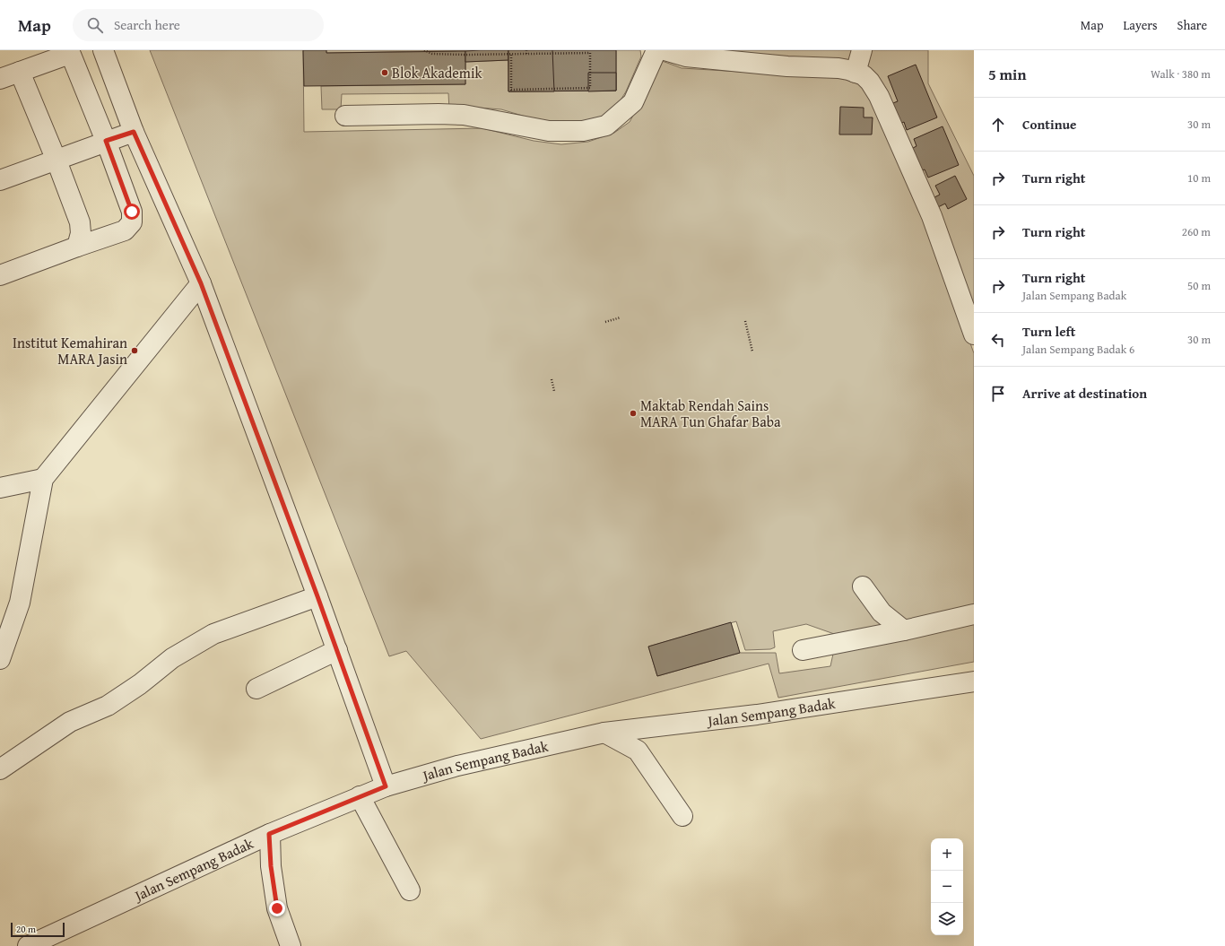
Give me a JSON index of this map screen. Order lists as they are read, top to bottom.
{
  "streets": {
    "street": ["Jalan Sempang Badak"]
  },
  "places": ["Blok Akademik", "Institut Kemahiran MARA Jasin", "Maktab Rendah Sains MARA Tun Ghafar Baba"],
  "scale_bar": "20 m",
  "page": {
    "header": "Map",
    "search": "Search here",
    "nav": ["Map", "Layers", "Share"],
    "heading": ["5 min", "Walk · 380 m"],
    "list": [
      ["Continue", "30 m"],
      ["Turn right", "10 m"],
      ["Turn right", "260 m"],
      ["Turn right", "Jalan Sempang Badak", "50 m"],
      ["Turn left", "Jalan Sempang Badak 6", "30 m"],
      "Arrive at destination"
    ],
    "map_buttons": ["+", "−"],
    "scale": "20 m"
  }
}
